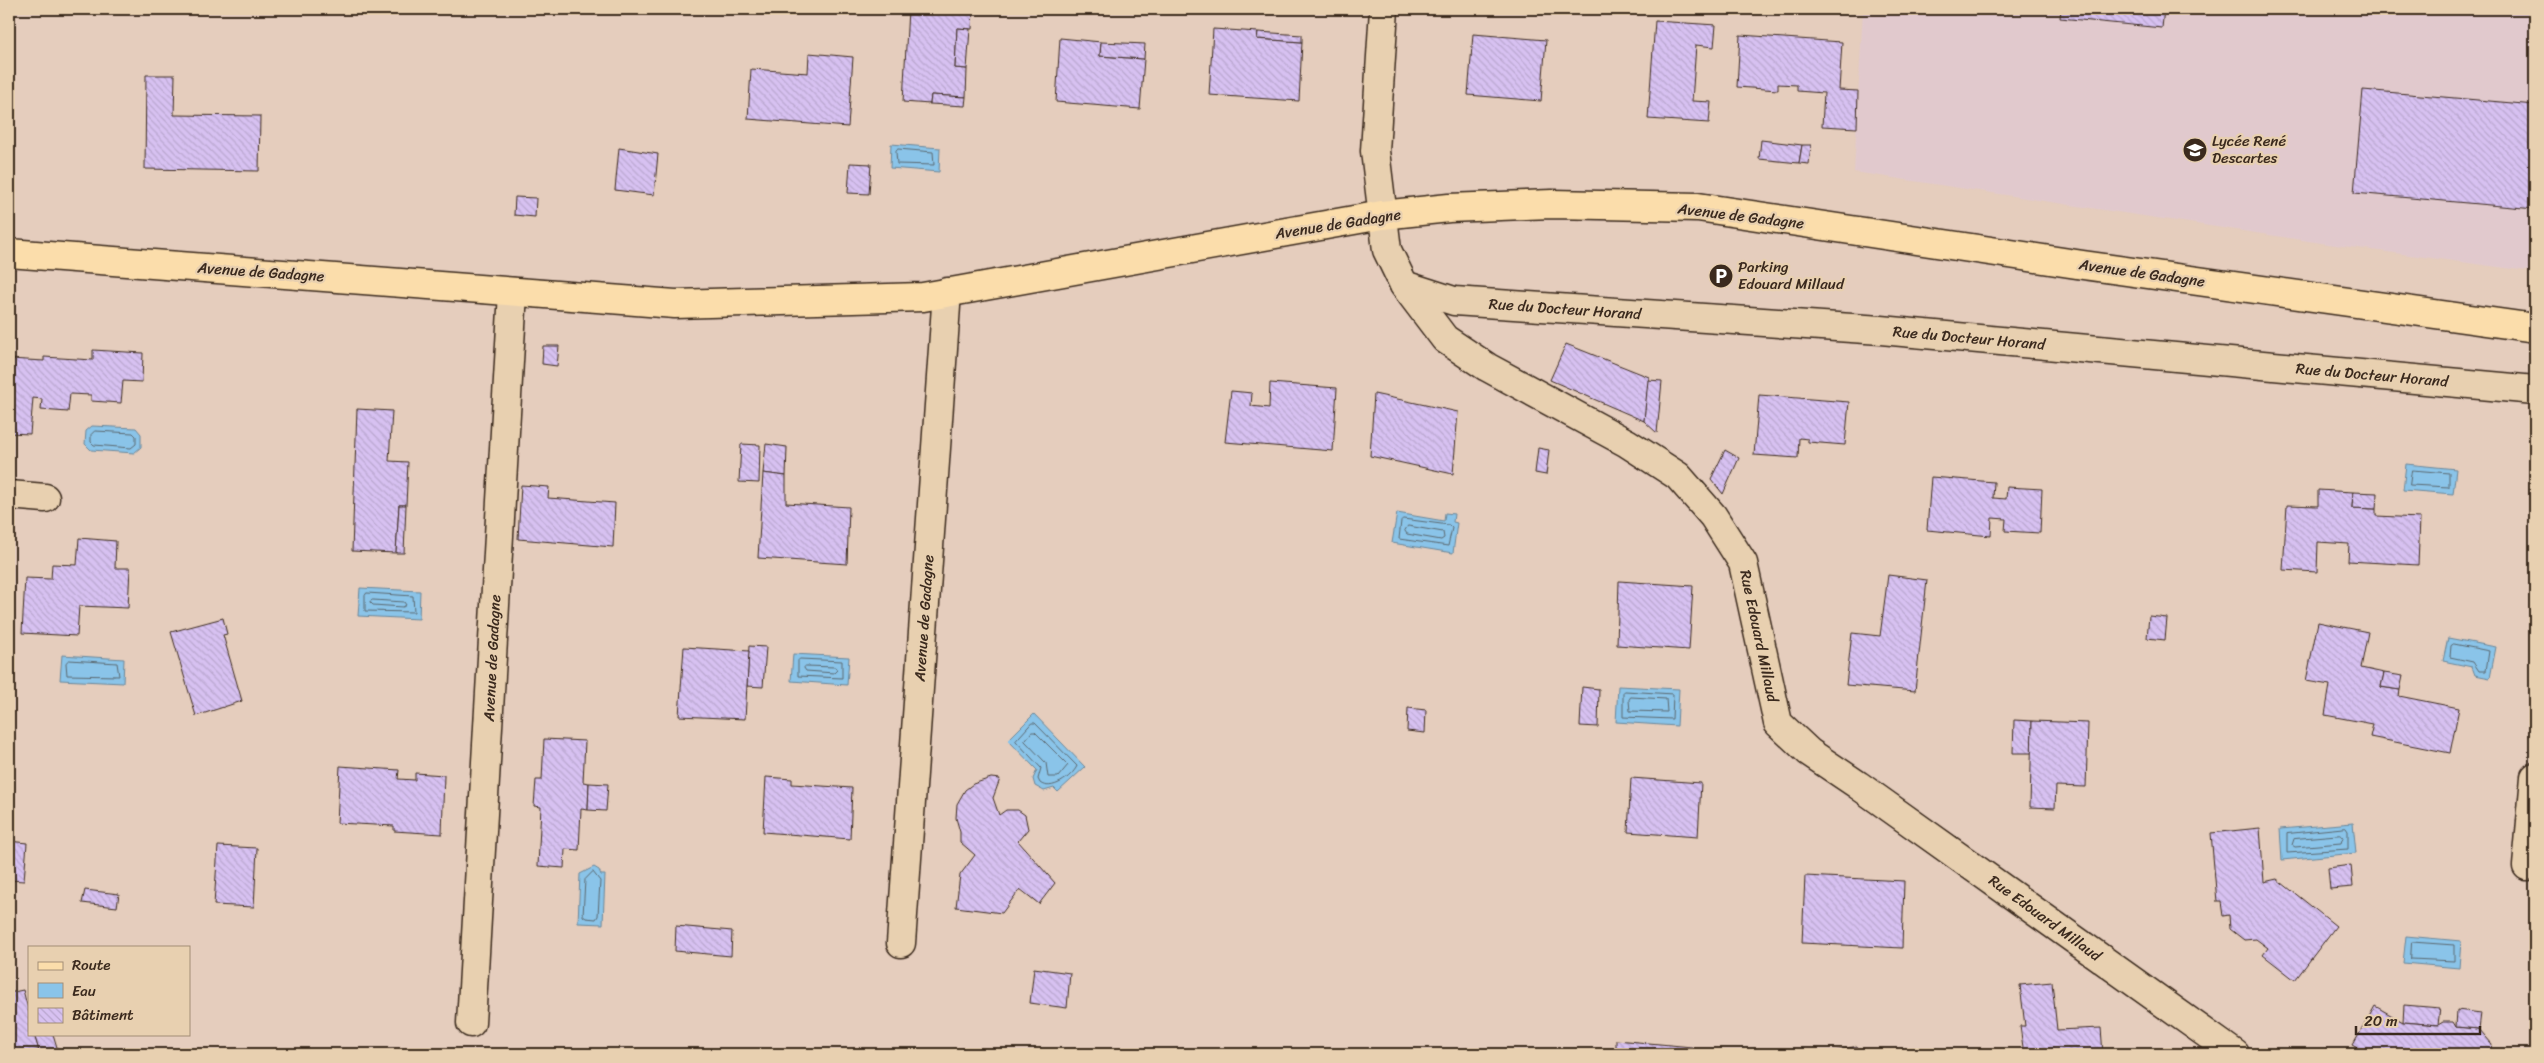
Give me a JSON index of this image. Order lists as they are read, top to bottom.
{
  "streets": {
    "main road": ["Avenue de Gadagne"],
    "street": ["Rue du Docteur Horand", "Rue Edouard Millaud"]
  },
  "crossings": [
    ["Avenue de Gadagne", "Rue Edouard Millaud"],
    ["Rue du Docteur Horand", "Rue Edouard Millaud"]
  ],
  "places": {
    "school or university": ["Lycée René Descartes"],
    "parking": ["Parking Edouard Millaud"]
  },
  "legend": ["Route", "Eau", "Bâtiment"],
  "scale_bar": "20 m"
}
